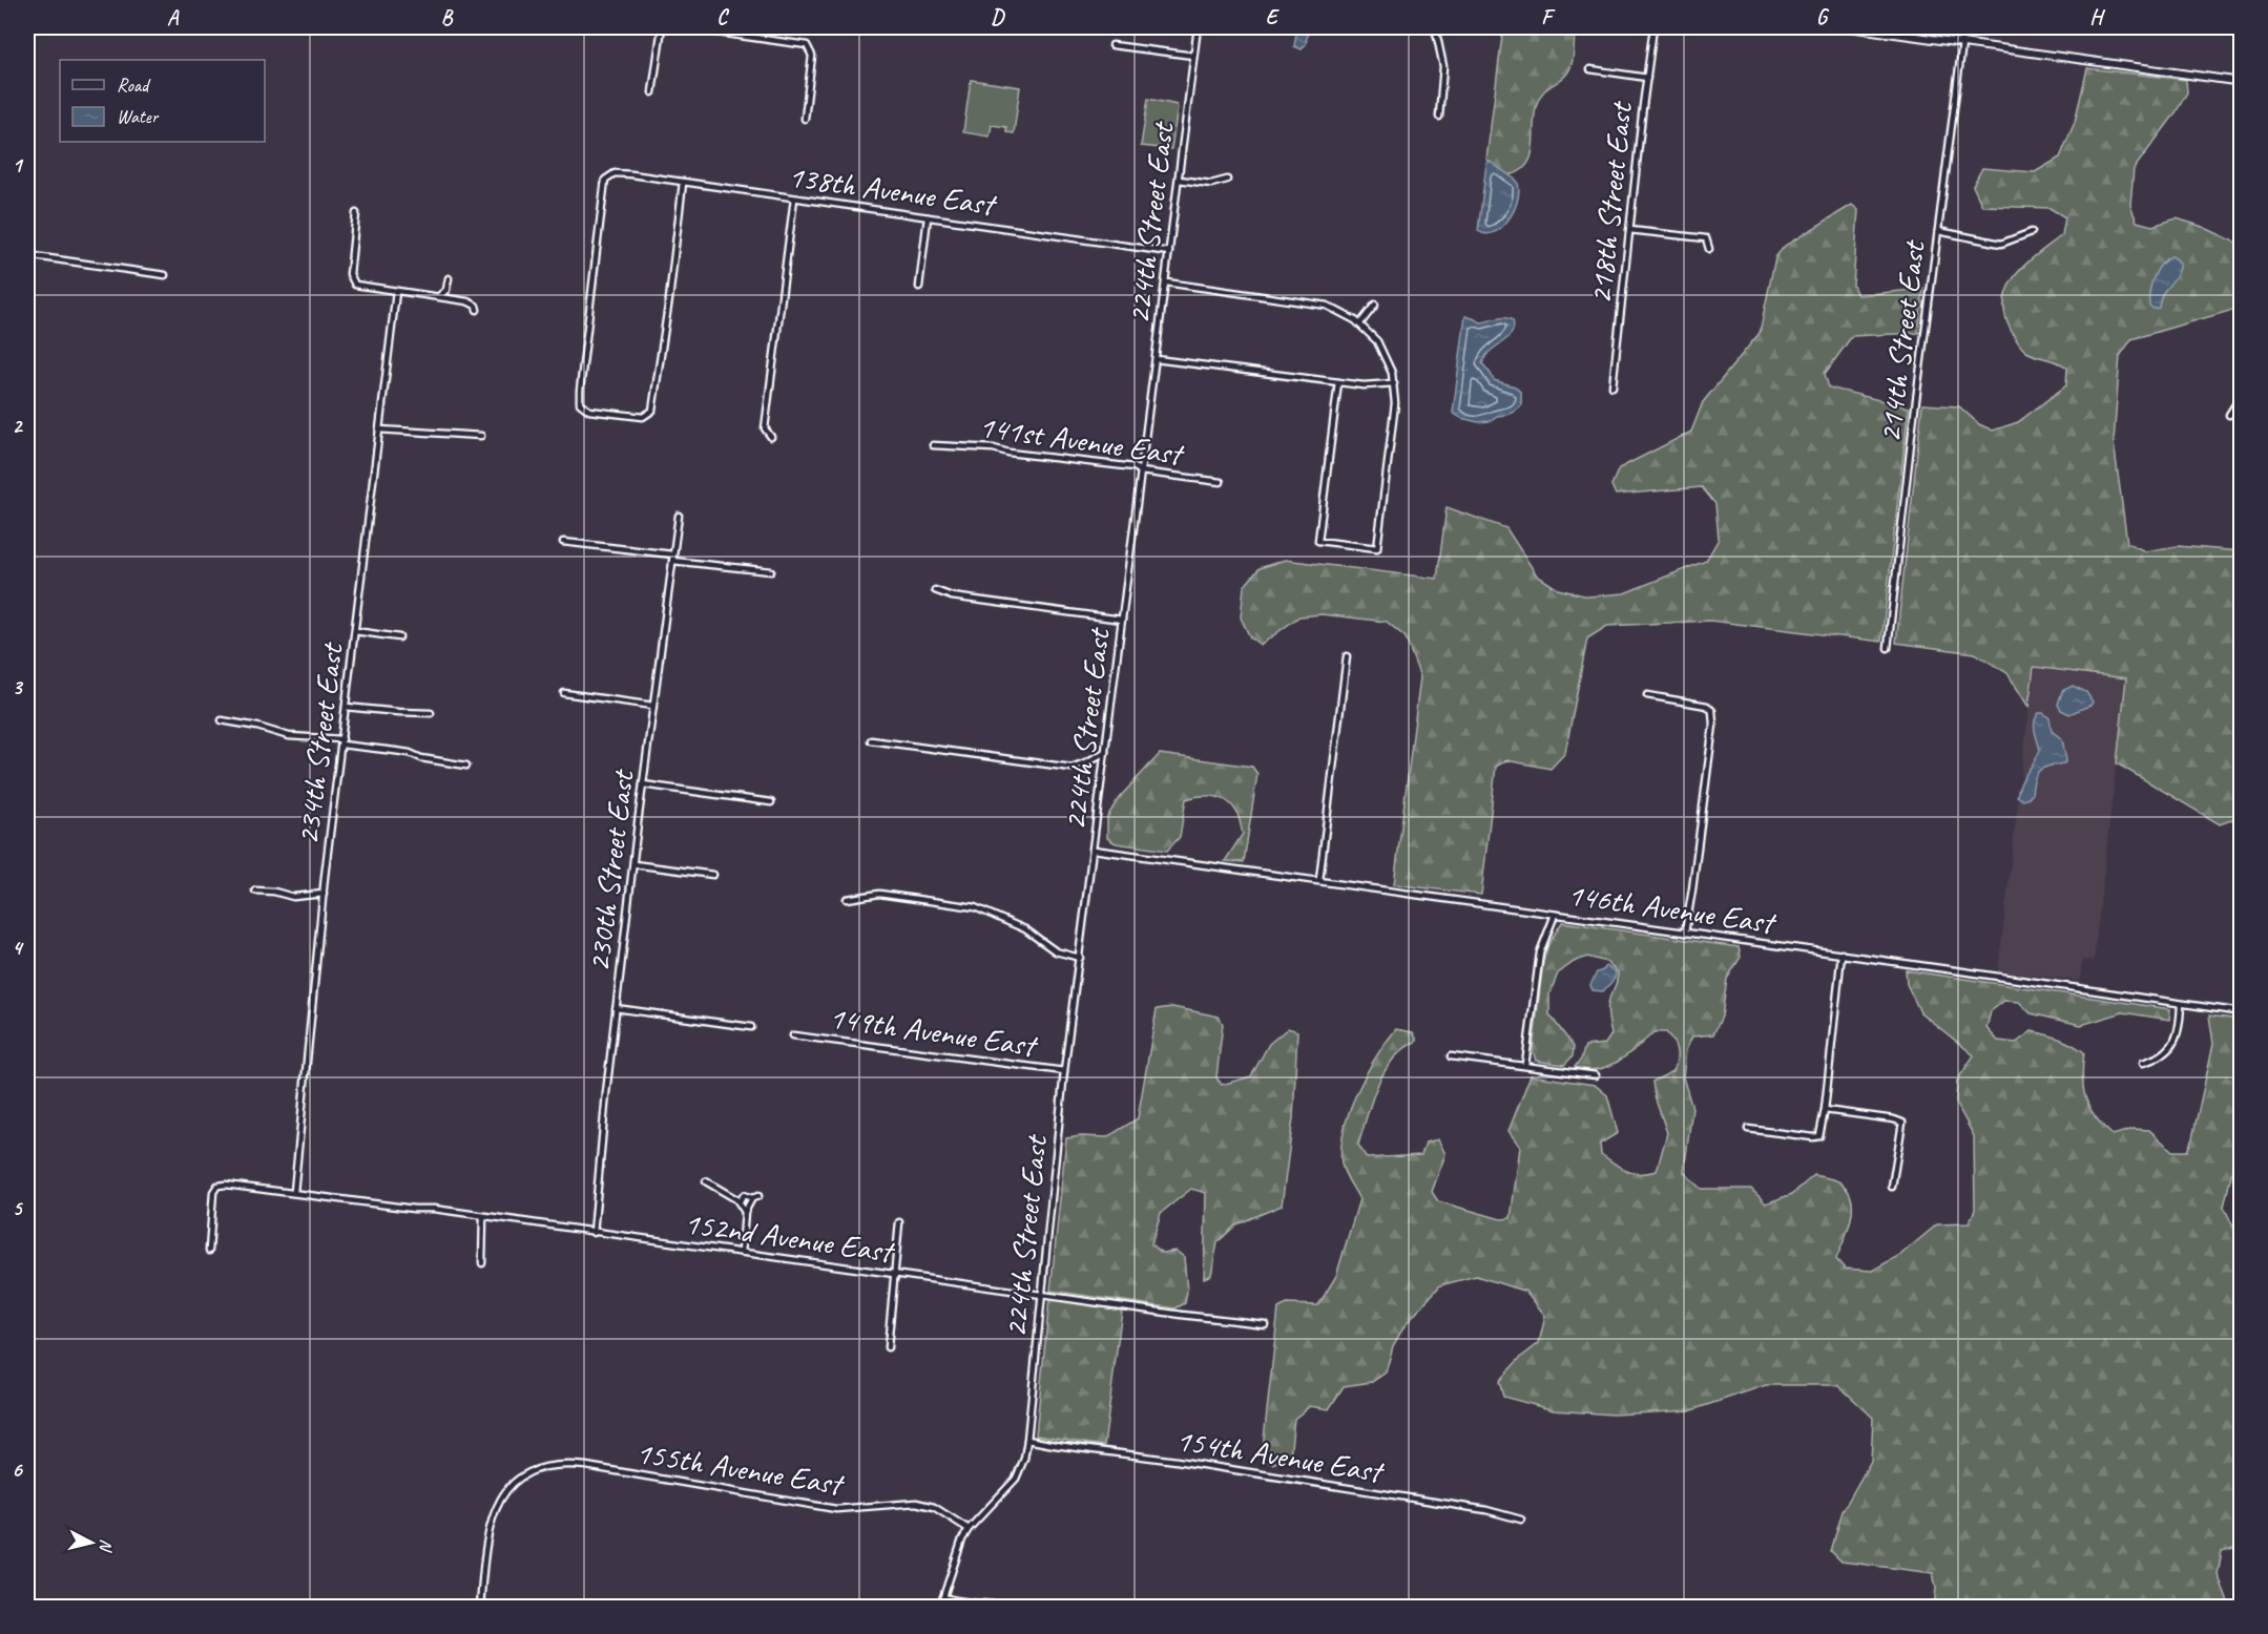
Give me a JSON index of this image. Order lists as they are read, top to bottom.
{
  "streets": {
    "street": [
      "138th Avenue East",
      "218th Street East",
      "224th Street East",
      "214th Street East",
      "141st Avenue East",
      "234th Street East",
      "230th Street East",
      "146th Avenue East",
      "149th Avenue East",
      "152nd Avenue East",
      "154th Avenue East",
      "155th Avenue East"
    ]
  },
  "crossings": [
    ["138th Avenue East", "224th Street East"],
    ["224th Street East", "141st Avenue East"],
    ["224th Street East", "146th Avenue East"],
    ["224th Street East", "149th Avenue East"],
    ["224th Street East", "152nd Avenue East"],
    ["224th Street East", "154th Avenue East"],
    ["224th Street East", "155th Avenue East"],
    ["234th Street East", "152nd Avenue East"],
    ["230th Street East", "152nd Avenue East"]
  ],
  "legend": ["Road", "Water"],
  "north": "right",
  "grid": {
    "columns": [
      "A",
      "B",
      "C",
      "D",
      "E",
      "F",
      "G",
      "H"
    ],
    "rows": [
      "1",
      "2",
      "3",
      "4",
      "5",
      "6"
    ]
  }
}
